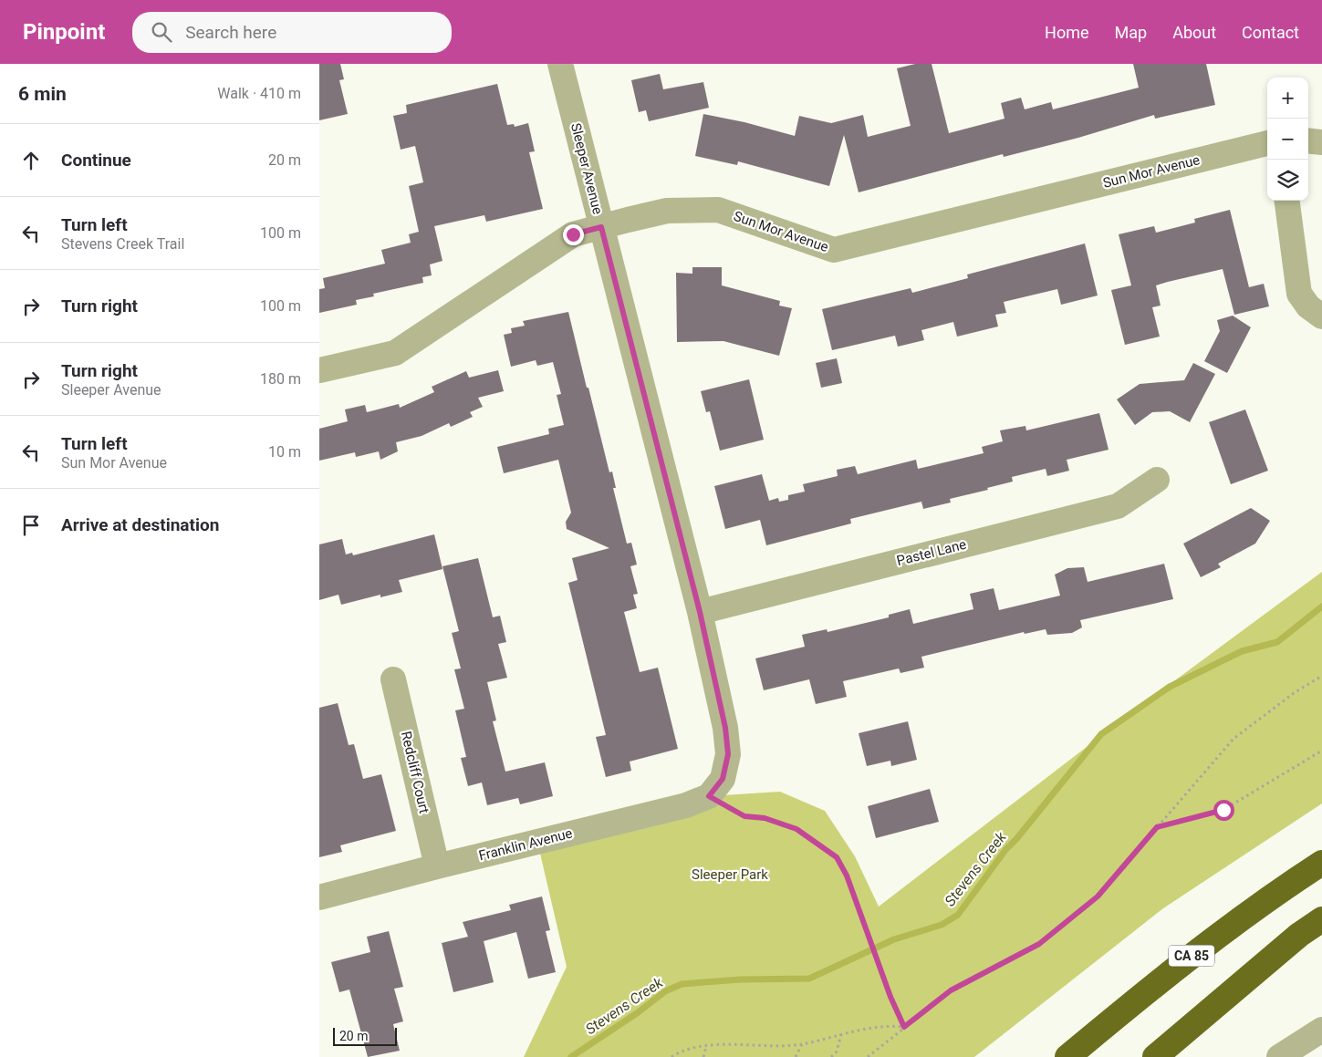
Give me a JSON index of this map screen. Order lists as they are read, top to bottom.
{
  "streets": {
    "highway": ["CA 85"],
    "street": [
      "Sleeper Avenue",
      "Sun Mor Avenue",
      "Pastel Lane",
      "Redcliff Court",
      "Franklin Avenue"
    ]
  },
  "crossings": [
    ["Sleeper Avenue", "Sun Mor Avenue"],
    ["Sleeper Avenue", "Pastel Lane"],
    ["Sleeper Avenue", "Franklin Avenue"],
    ["Redcliff Court", "Franklin Avenue"]
  ],
  "water": ["Stevens Creek"],
  "parks": ["Sleeper Park"],
  "scale_bar": "20 m",
  "page": {
    "header": "Pinpoint",
    "search": "Search here",
    "nav": [
      "Home",
      "Map",
      "About",
      "Contact"
    ],
    "heading": ["6 min", "Walk · 410 m"],
    "map_buttons": ["+", "−"],
    "list": [
      ["Continue", "20 m"],
      ["Turn left", "Stevens Creek Trail", "100 m"],
      ["Turn right", "100 m"],
      ["Turn right", "Sleeper Avenue", "180 m"],
      ["Turn left", "Sun Mor Avenue", "10 m"],
      "Arrive at destination"
    ],
    "scale": "20 m"
  }
}
